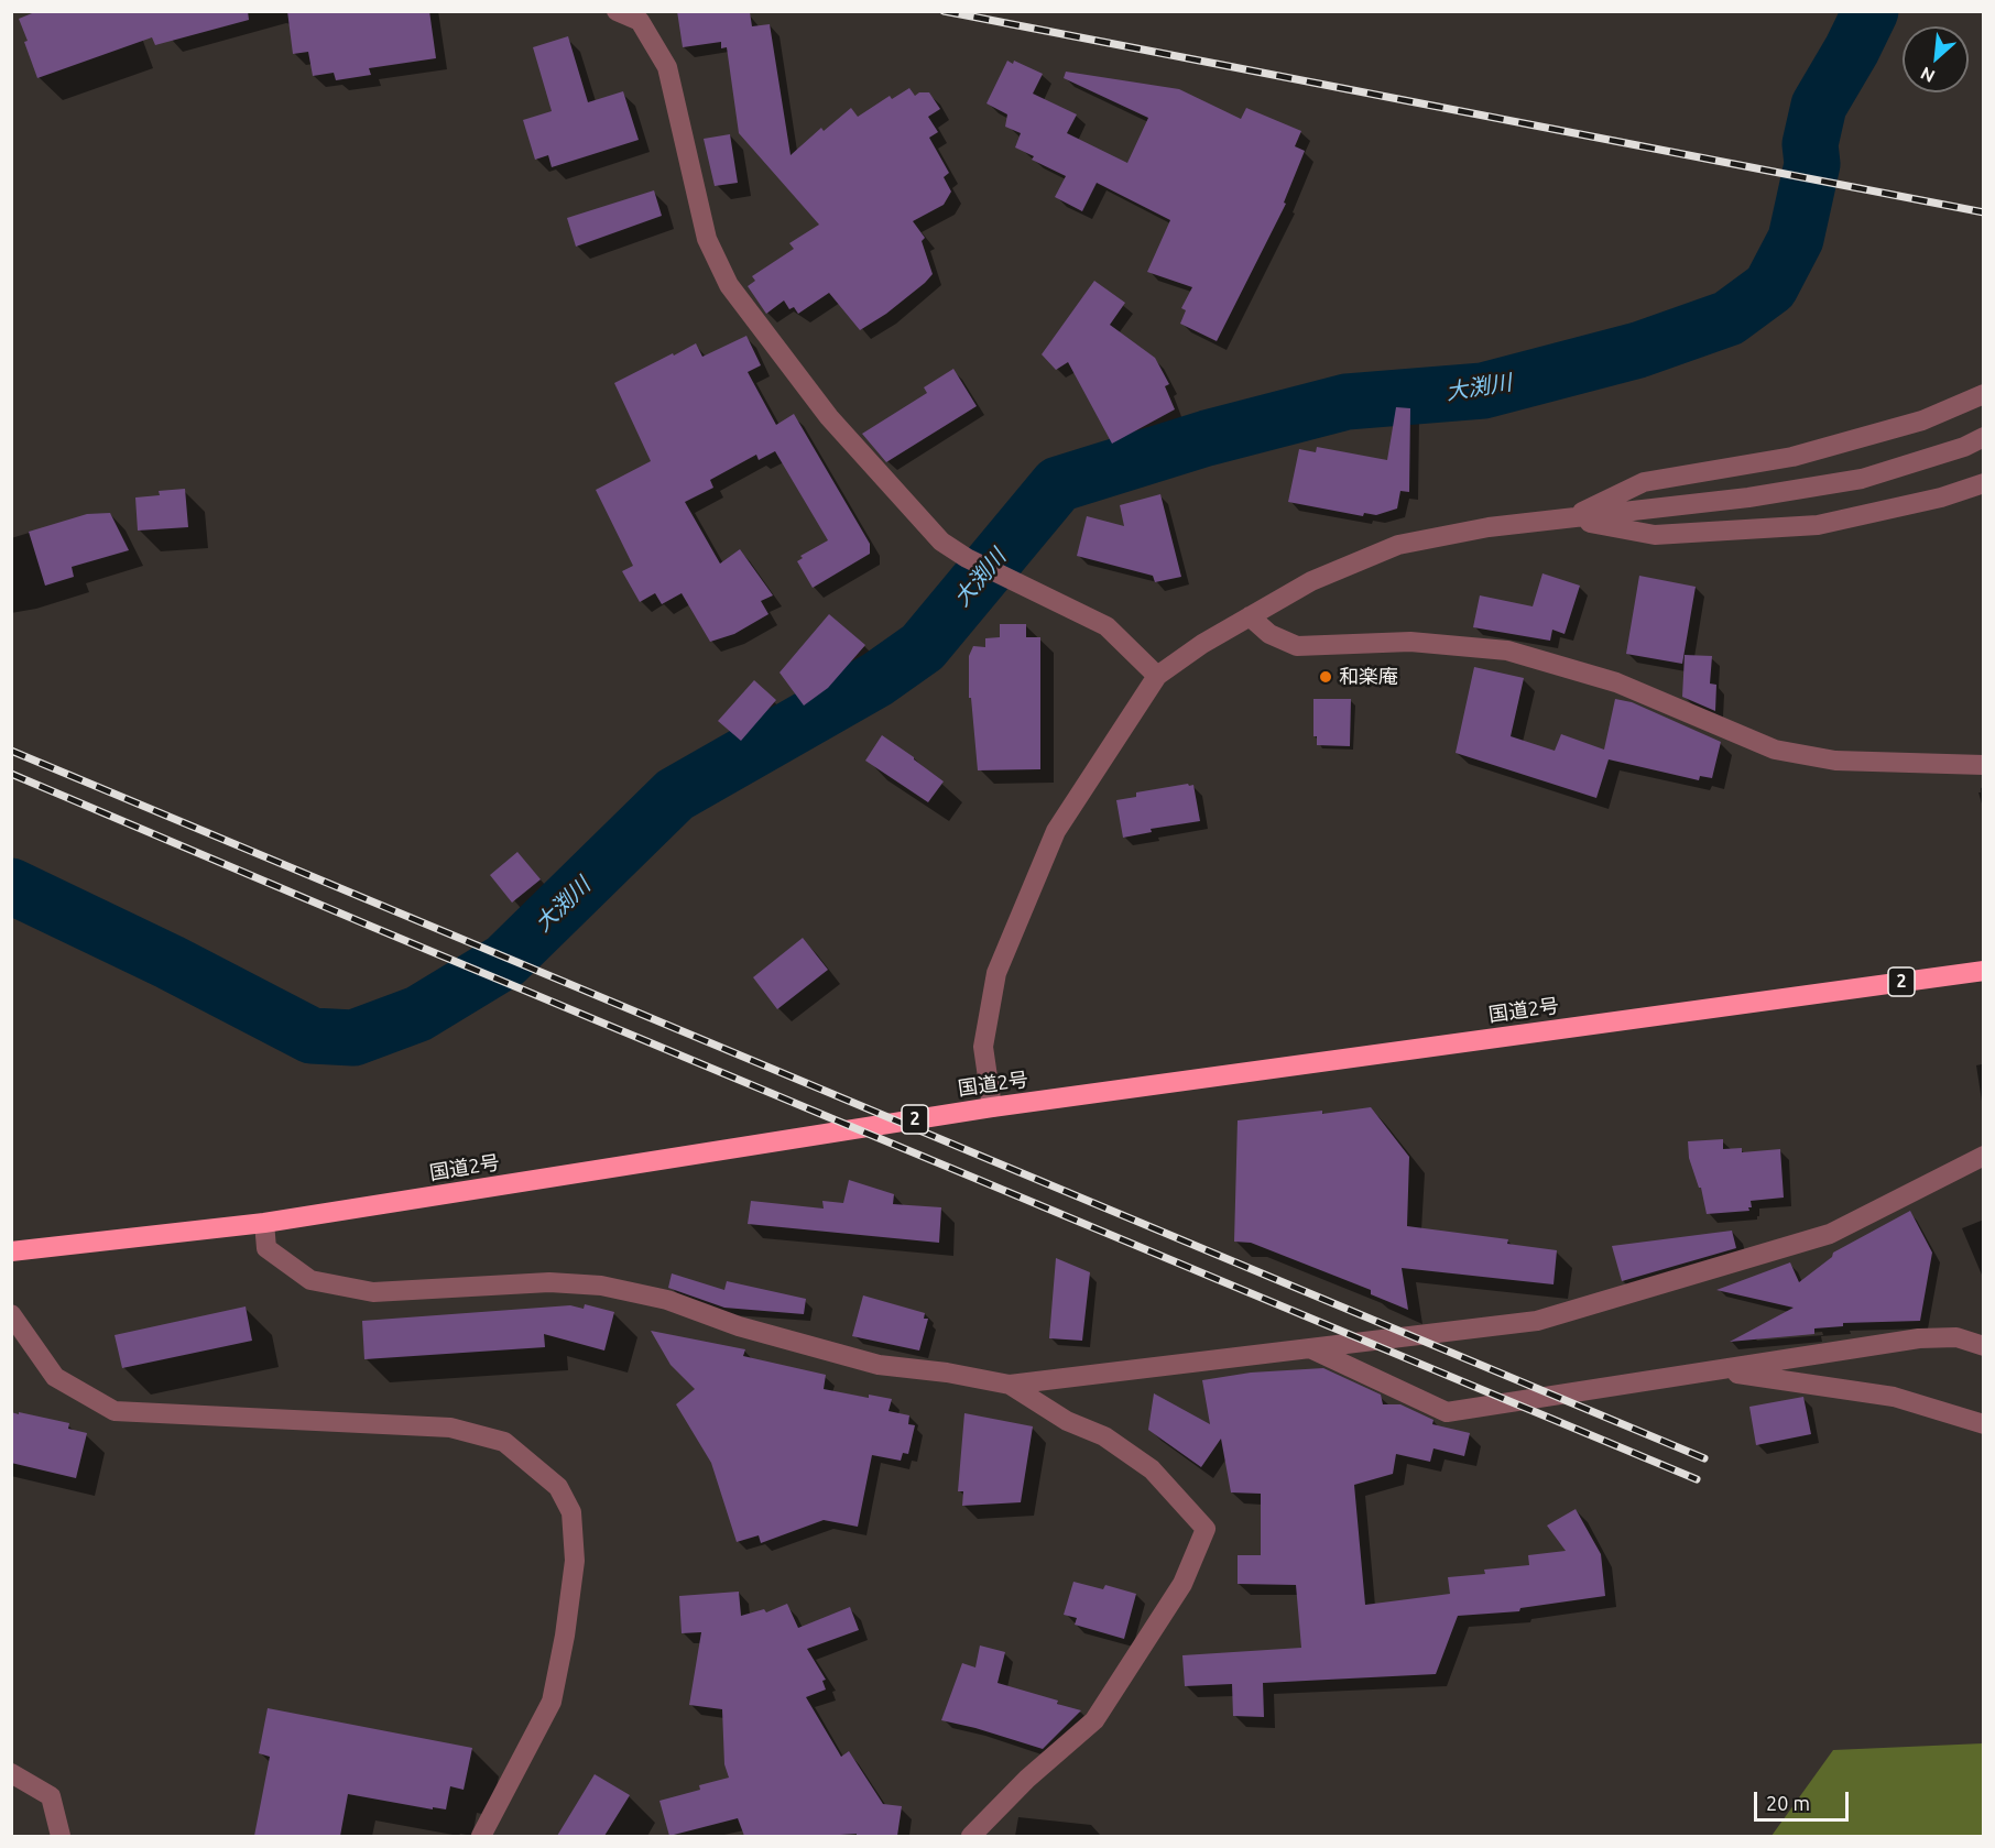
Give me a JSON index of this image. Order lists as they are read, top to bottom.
{
  "streets": {
    "highway": ["2", "国道2号"]
  },
  "water": ["大渕川"],
  "places": ["和楽庵"],
  "scale_bar": "20 m",
  "north": "bottom left"
}
